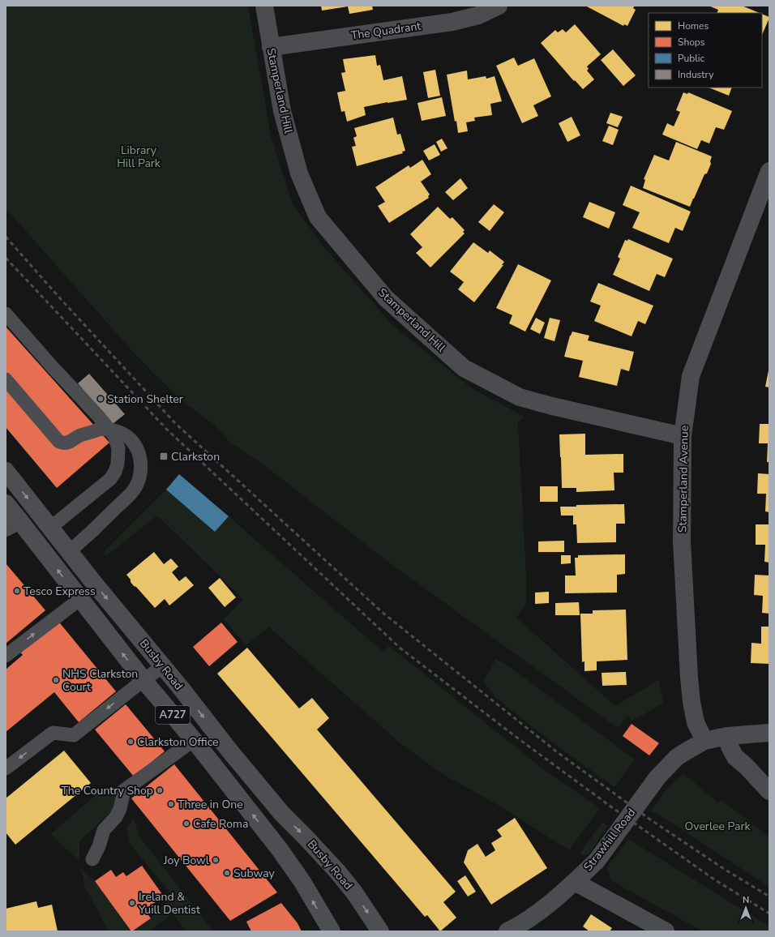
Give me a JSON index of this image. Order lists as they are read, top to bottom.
{
  "streets": {
    "main road": ["Busby Road", "A727"],
    "street": [
      "The Quadrant",
      "Stamperland Hill",
      "Stamperland Avenue",
      "Strawhill Road"
    ]
  },
  "crossings": [
    ["The Quadrant", "Stamperland Hill"],
    ["Stamperland Hill", "Stamperland Avenue"],
    ["Stamperland Avenue", "Strawhill Road"]
  ],
  "parks": ["Library Hill Park", "Overlee Park"],
  "places": {
    "other": [
      "Station Shelter",
      "Tesco Express",
      "NHS Clarkston Court",
      "Clarkston Office",
      "The Country Shop",
      "Three in One",
      "Cafe Roma",
      "Joy Bowl",
      "Subway",
      "Ireland & Yuill Dentist"
    ],
    "transit": ["Clarkston"]
  },
  "legend": [
    "Homes",
    "Shops",
    "Public",
    "Industry"
  ],
  "north": "top"
}
